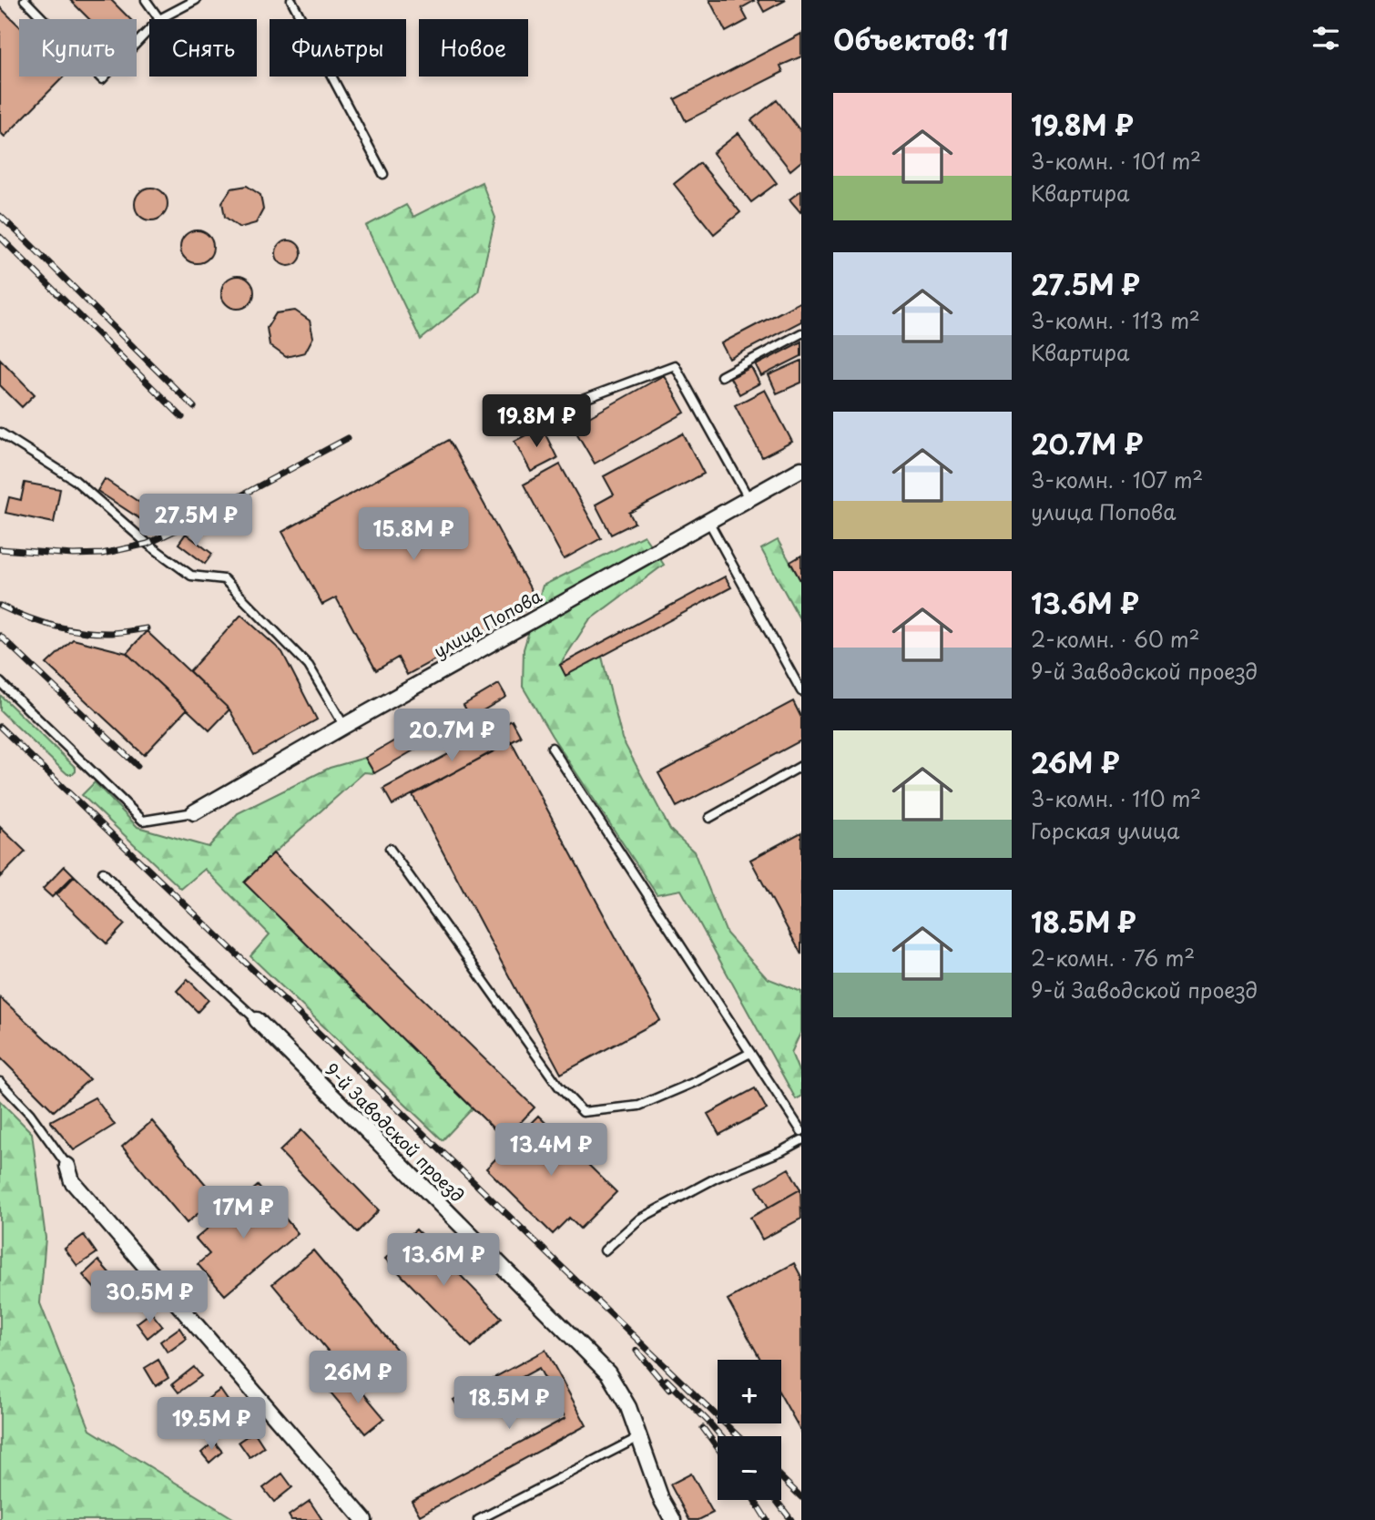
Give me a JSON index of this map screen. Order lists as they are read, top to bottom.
{
  "streets": {
    "street": ["улица Попова", "9-й Заводской проезд"]
  },
  "page": {
    "heading": "Объектов: 11",
    "chip": [
      "Купить",
      "Снять",
      "Фильтры",
      "Новое"
    ],
    "list": [
      {
        "name": "19.8M ₽",
        "note": "3-комн. · 101 m² · Квартира"
      },
      {
        "name": "27.5M ₽",
        "note": "3-комн. · 113 m² · Квартира"
      },
      {
        "name": "20.7M ₽",
        "note": "3-комн. · 107 m² · улица Попова"
      },
      {
        "name": "13.6M ₽",
        "note": "2-комн. · 60 m² · 9-й Заводской проезд"
      },
      {
        "name": "26M ₽",
        "note": "3-комн. · 110 m² · Горская улица"
      },
      {
        "name": "18.5M ₽",
        "note": "2-комн. · 76 m² · 9-й Заводской проезд"
      }
    ],
    "price": [
      "19.8M ₽",
      "27.5M ₽",
      "15.8M ₽",
      "20.7M ₽",
      "13.4M ₽",
      "17M ₽",
      "13.6M ₽",
      "30.5M ₽",
      "26M ₽",
      "18.5M ₽",
      "19.5M ₽"
    ],
    "map_buttons": ["+", "−"]
  }
}
